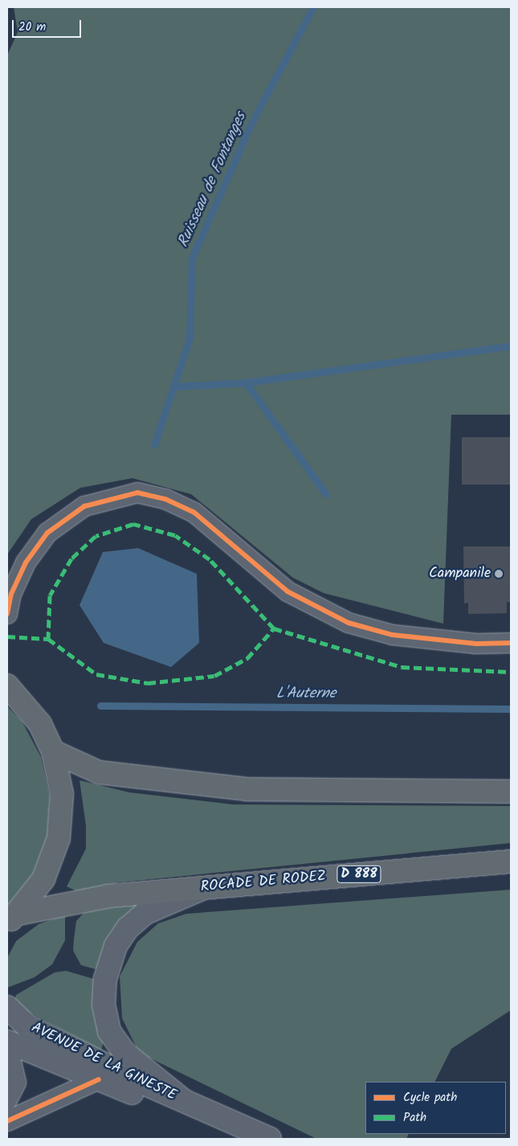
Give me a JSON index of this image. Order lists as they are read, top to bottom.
{
  "streets": {
    "main road": ["D 888", "ROCADE DE RODEZ", "AVENUE DE LA GINESTE"]
  },
  "crossings": [
    ["ROCADE DE RODEZ", "AVENUE DE LA GINESTE"]
  ],
  "water": ["Ruisseau de Fontanges", "L'Auterne"],
  "places": ["Campanile"],
  "legend": ["Cycle path", "Path"],
  "scale_bar": "20 m"
}
